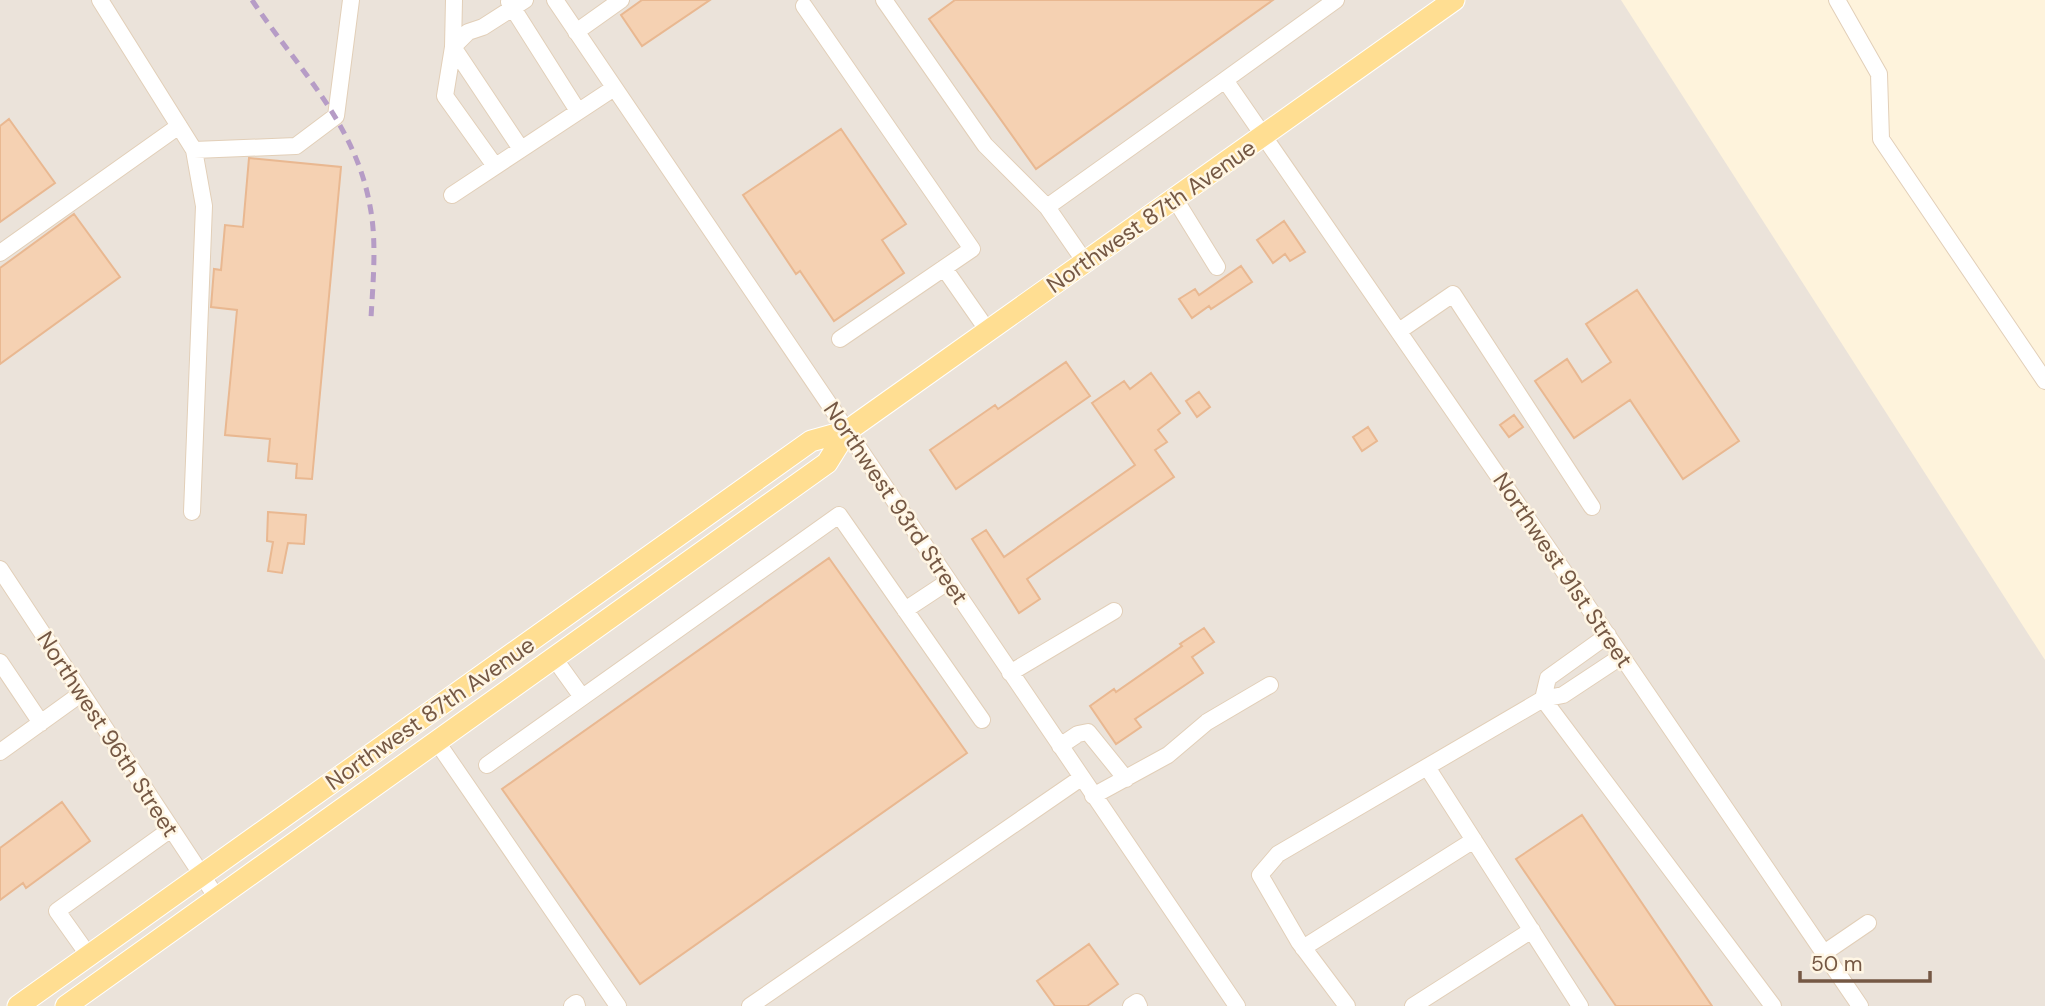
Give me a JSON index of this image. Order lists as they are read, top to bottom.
{
  "streets": {
    "main road": ["Northwest 87th Avenue"],
    "street": ["Northwest 93rd Street", "Northwest 91st Street", "Northwest 96th Street"]
  },
  "crossings": [
    ["Northwest 87th Avenue", "Northwest 93rd Street"],
    ["Northwest 87th Avenue", "Northwest 91st Street"],
    ["Northwest 87th Avenue", "Northwest 96th Street"]
  ],
  "scale_bar": "50 m"
}
